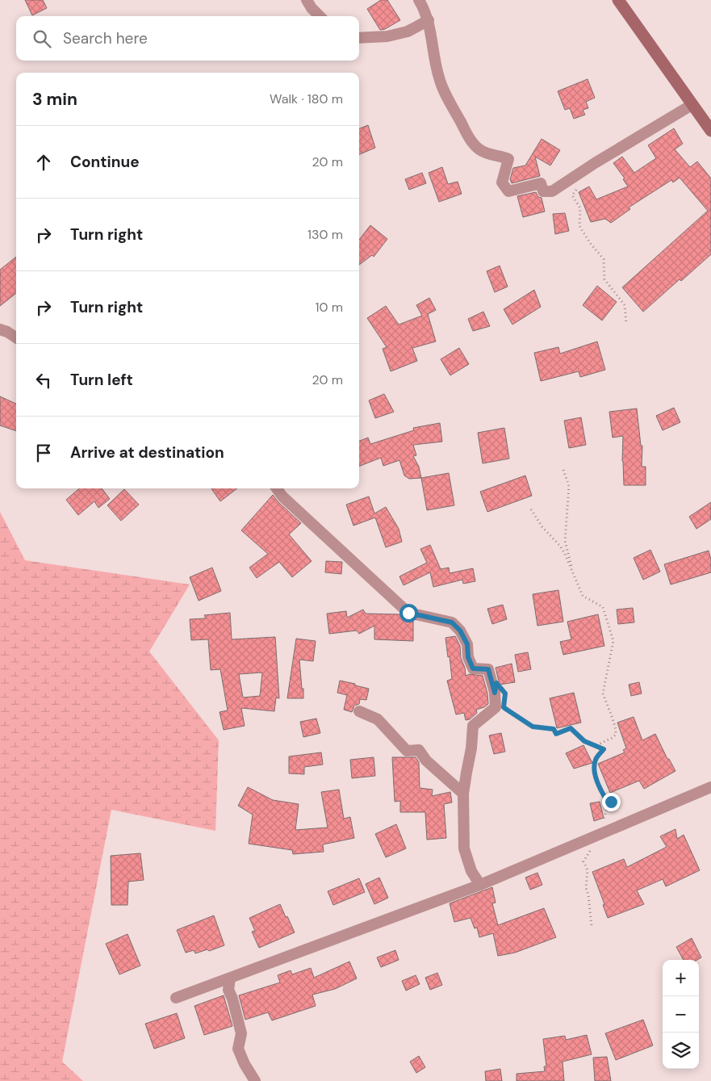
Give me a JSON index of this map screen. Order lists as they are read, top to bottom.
{
  "page": {
    "search": "Search here",
    "heading": ["3 min", "Walk · 180 m"],
    "list": [
      ["Continue", "20 m"],
      ["Turn right", "130 m"],
      ["Turn right", "10 m"],
      ["Turn left", "20 m"],
      "Arrive at destination"
    ],
    "map_buttons": ["+", "−"]
  }
}
